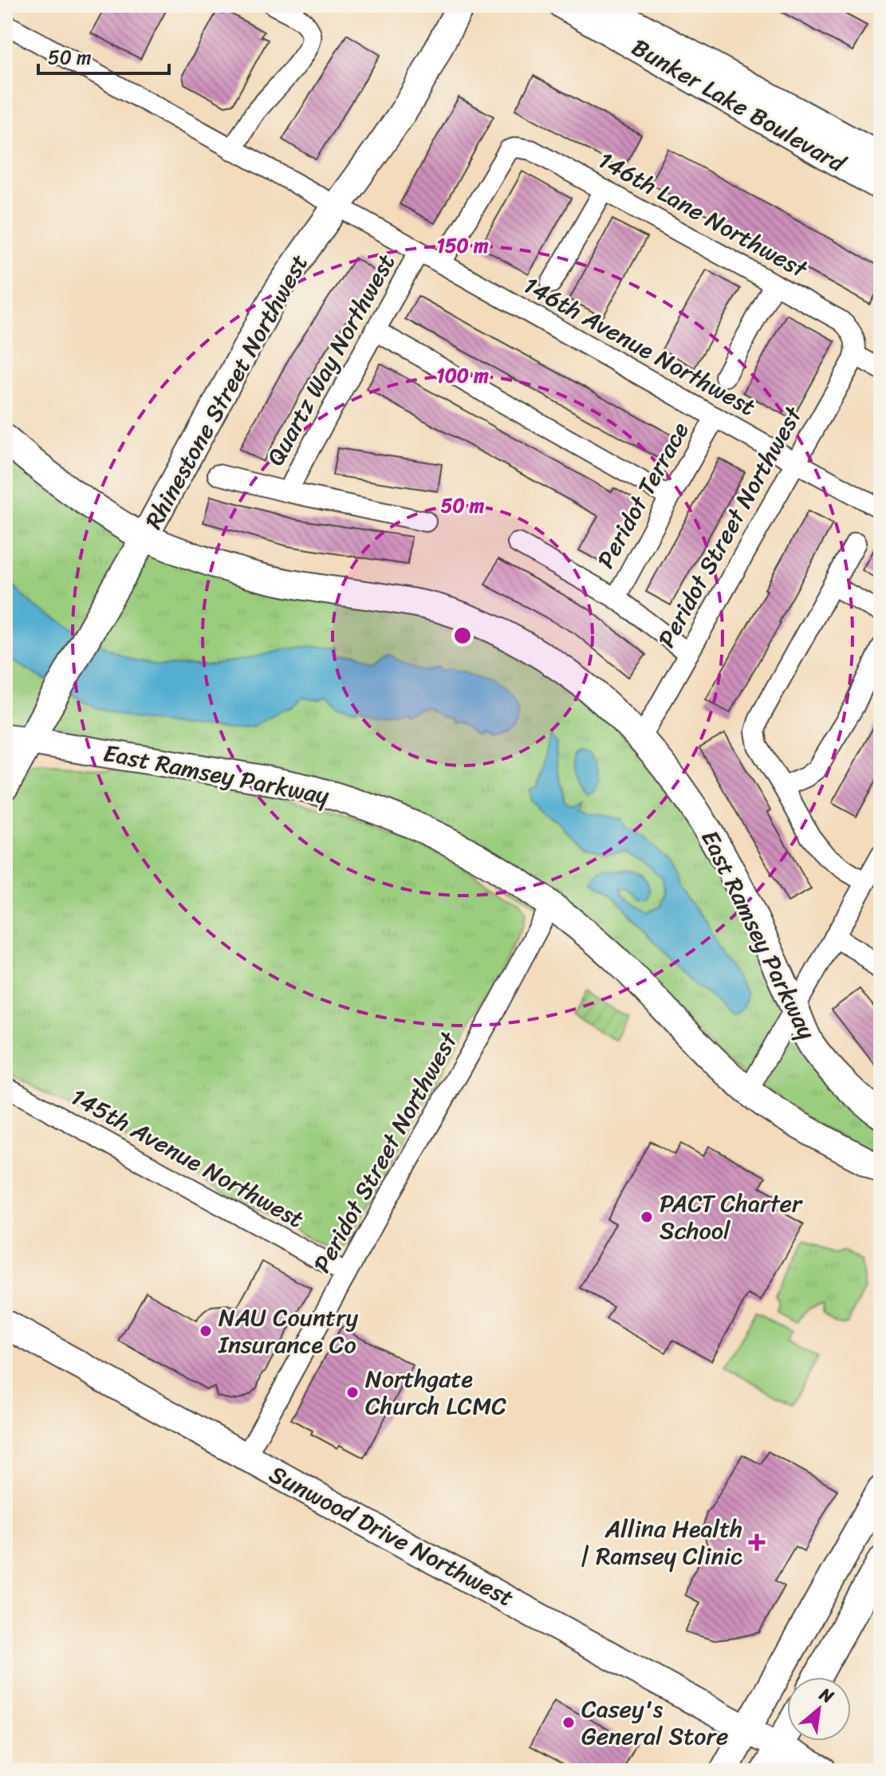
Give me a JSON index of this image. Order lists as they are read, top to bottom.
{
  "streets": {
    "street": [
      "Bunker Lake Boulevard",
      "146th Lane Northwest",
      "146th Avenue Northwest",
      "Quartz Way Northwest",
      "Rhinestone Street Northwest",
      "Peridot Terrace",
      "Peridot Street Northwest",
      "East Ramsey Parkway",
      "145th Avenue Northwest",
      "Sunwood Drive Northwest"
    ]
  },
  "crossings": [
    ["146th Lane Northwest", "146th Avenue Northwest"],
    ["146th Lane Northwest", "Peridot Street Northwest"],
    ["146th Avenue Northwest", "Quartz Way Northwest"],
    ["146th Avenue Northwest", "Rhinestone Street Northwest"],
    ["146th Avenue Northwest", "Peridot Terrace"],
    ["146th Avenue Northwest", "Peridot Street Northwest"],
    ["Rhinestone Street Northwest", "East Ramsey Parkway"],
    ["Peridot Street Northwest", "East Ramsey Parkway"],
    ["Peridot Street Northwest", "145th Avenue Northwest"],
    ["Peridot Street Northwest", "Sunwood Drive Northwest"]
  ],
  "places": {
    "other": [
      "PACT Charter School",
      "NAU Country Insurance Co",
      "Northgate Church LCMC",
      "Casey's General Store"
    ],
    "health": ["Allina Health | Ramsey Clinic"]
  },
  "scale_bar": "50 m",
  "north": "top right",
  "rings": ["150 m", "100 m", "50 m"]
}
